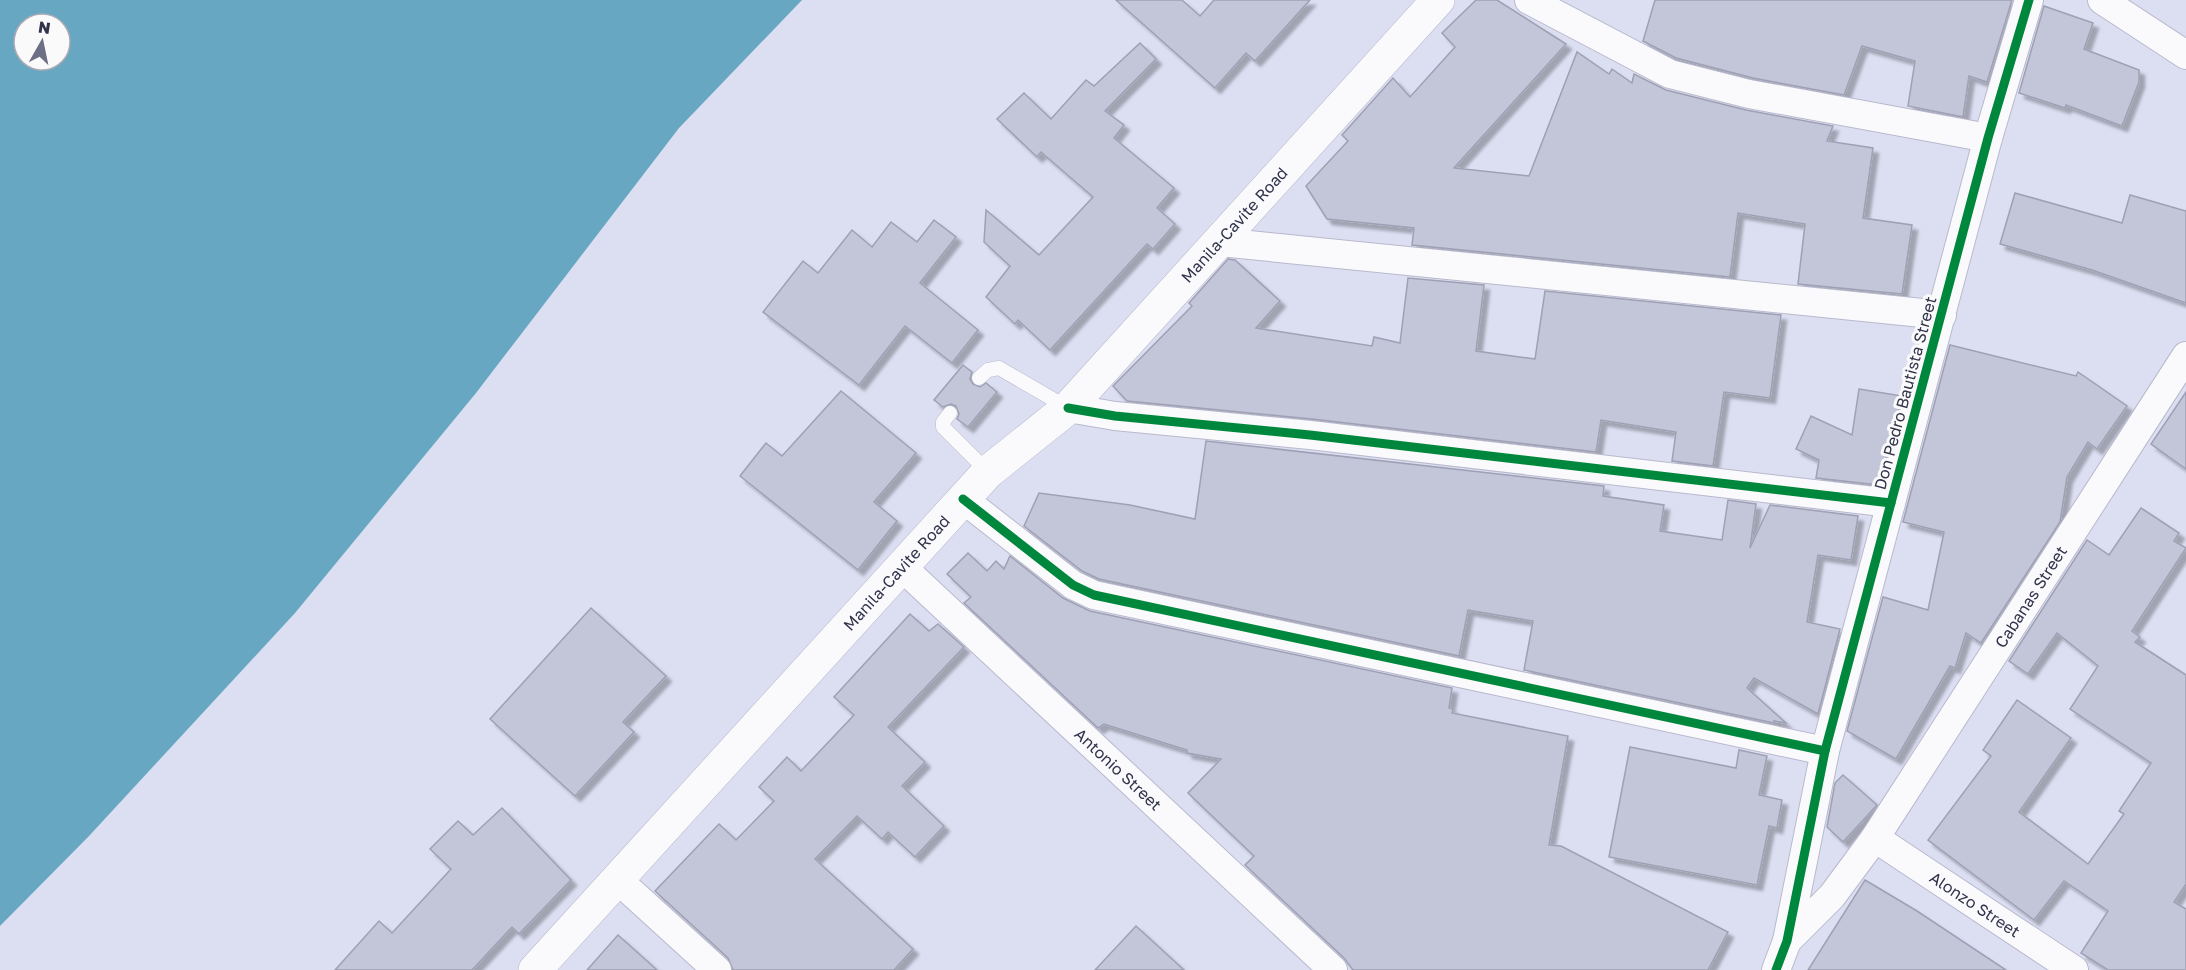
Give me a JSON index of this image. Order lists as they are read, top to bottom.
{
  "streets": {
    "main road": ["Manila-Cavite Road"],
    "street": [
      "Don Pedro Bautista Street",
      "Cabanas Street",
      "Antonio Street",
      "Alonzo Street"
    ]
  },
  "crossings": [
    ["Manila-Cavite Road", "Antonio Street"],
    ["Don Pedro Bautista Street", "Cabanas Street"],
    ["Cabanas Street", "Alonzo Street"]
  ],
  "north": "top"
}
